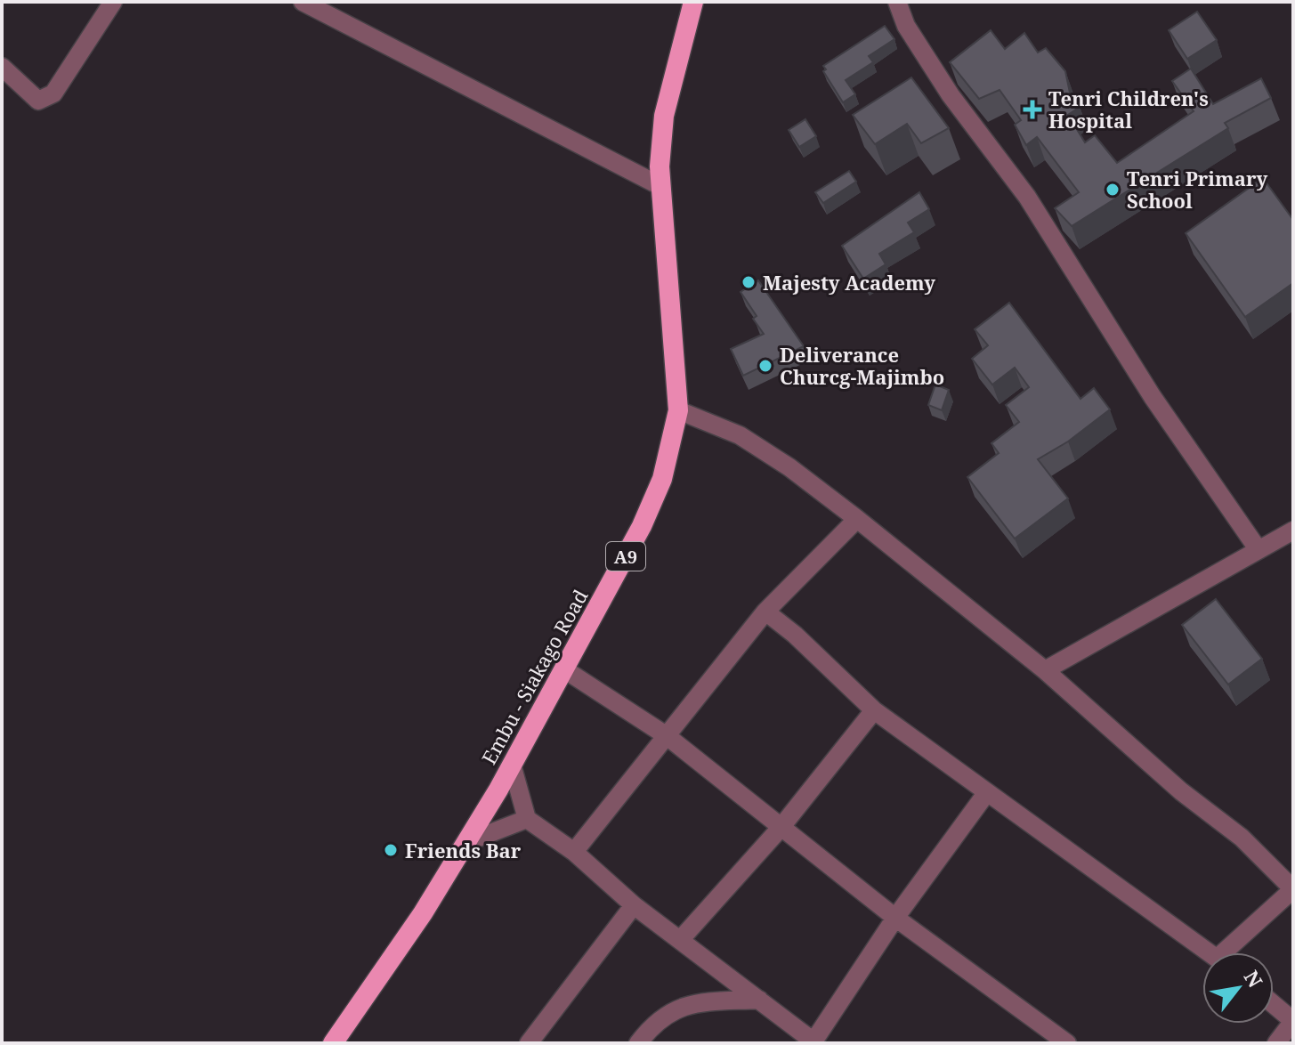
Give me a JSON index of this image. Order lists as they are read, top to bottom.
{
  "streets": {
    "highway": ["A9", "Embu - Siakago Road"]
  },
  "places": {
    "health": ["Tenri Children's Hospital"],
    "other": [
      "Tenri Primary School",
      "Majesty Academy",
      "Deliverance Churcg-Majimbo",
      "Friends Bar"
    ]
  },
  "north": "top right"
}
